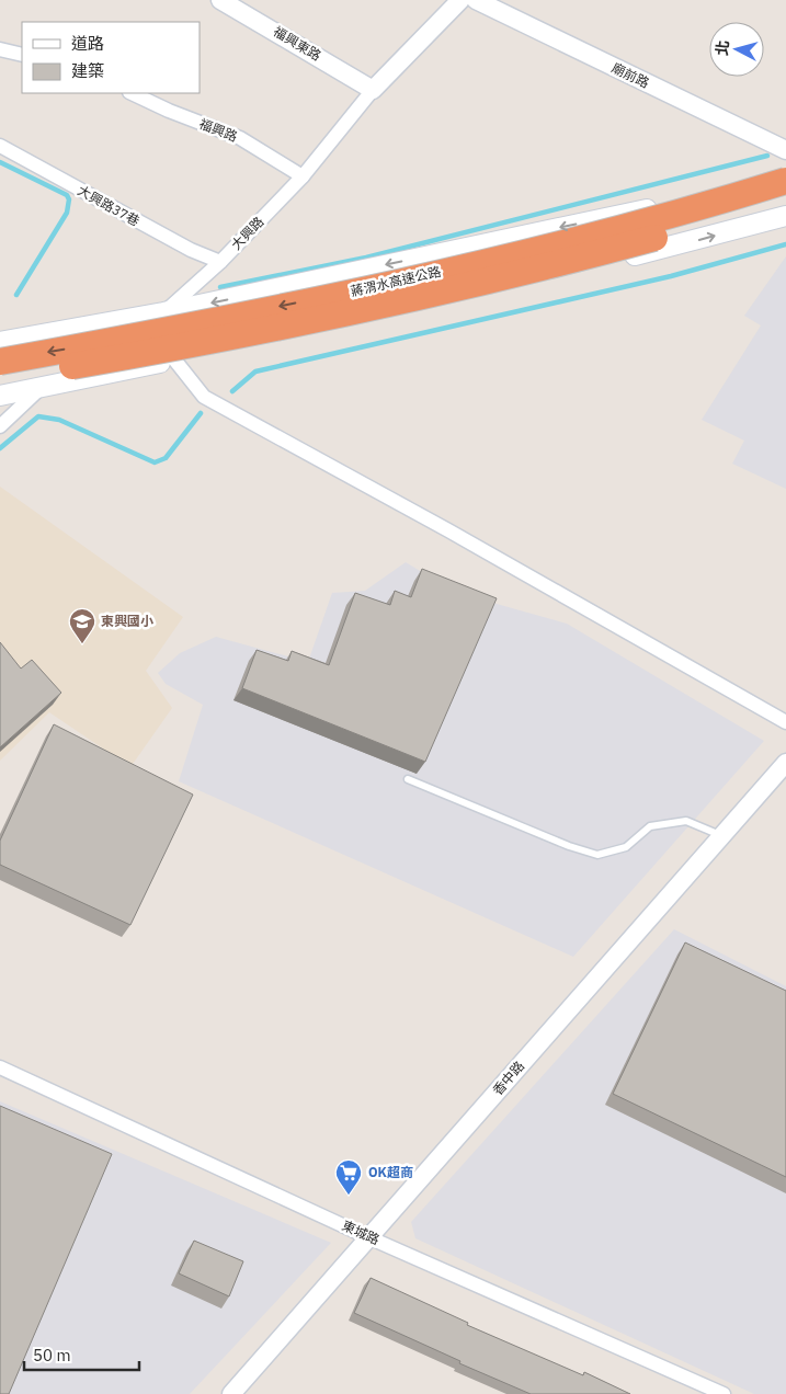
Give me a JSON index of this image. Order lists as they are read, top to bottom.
{
  "streets": {
    "highway": ["蔣渭水高速公路"],
    "street": [
      "福興東路",
      "廟前路",
      "福興路",
      "大興路37巷",
      "大興路",
      "香中路",
      "東城路"
    ]
  },
  "crossings": [
    ["福興東路", "大興路"],
    ["福興路", "大興路"],
    ["大興路37巷", "大興路"],
    ["香中路", "東城路"]
  ],
  "places": {
    "school or university": ["東興國小"],
    "supermarket": ["OK超商"]
  },
  "legend": ["道路", "建築"],
  "scale_bar": "50 m",
  "north": "left"
}
